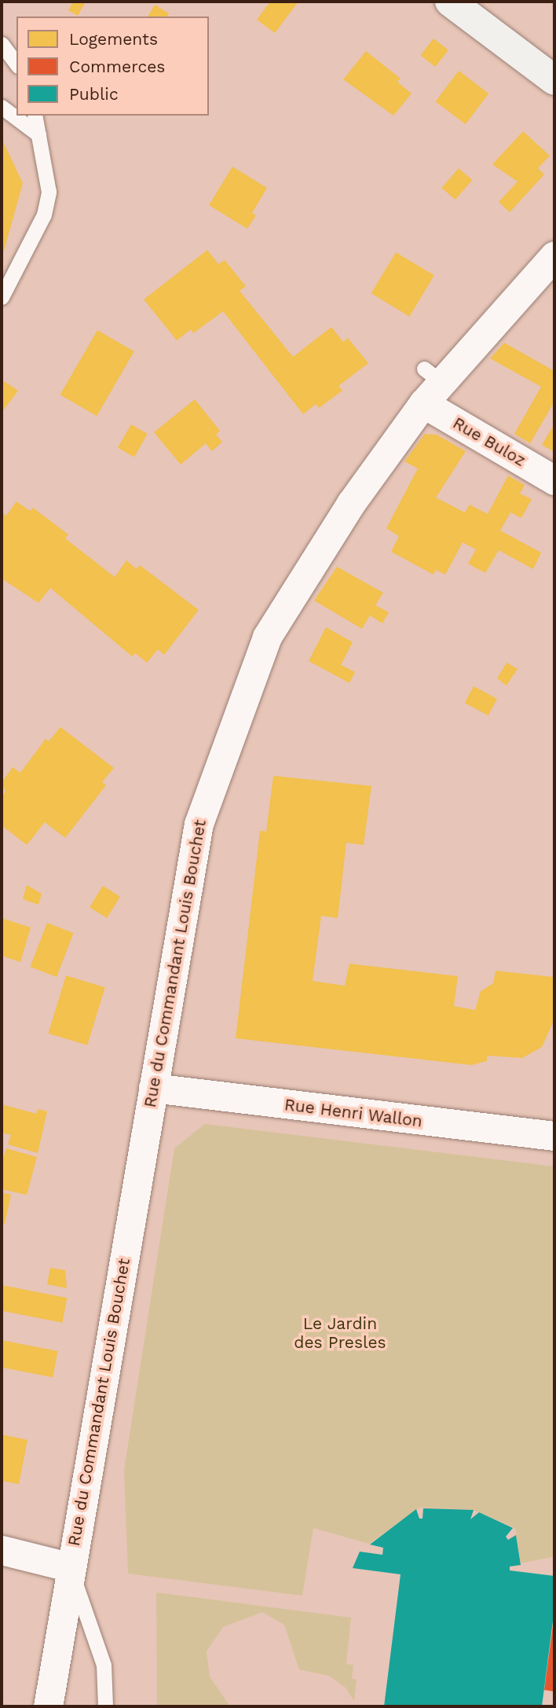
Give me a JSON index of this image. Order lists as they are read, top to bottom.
{
  "streets": {
    "street": ["Rue Buloz", "Rue du Commandant Louis Bouchet", "Rue Henri Wallon"]
  },
  "crossings": [
    ["Rue Buloz", "Rue du Commandant Louis Bouchet"],
    ["Rue du Commandant Louis Bouchet", "Rue Henri Wallon"]
  ],
  "parks": ["Le Jardin des Presles"],
  "legend": ["Logements", "Commerces", "Public"]
}
